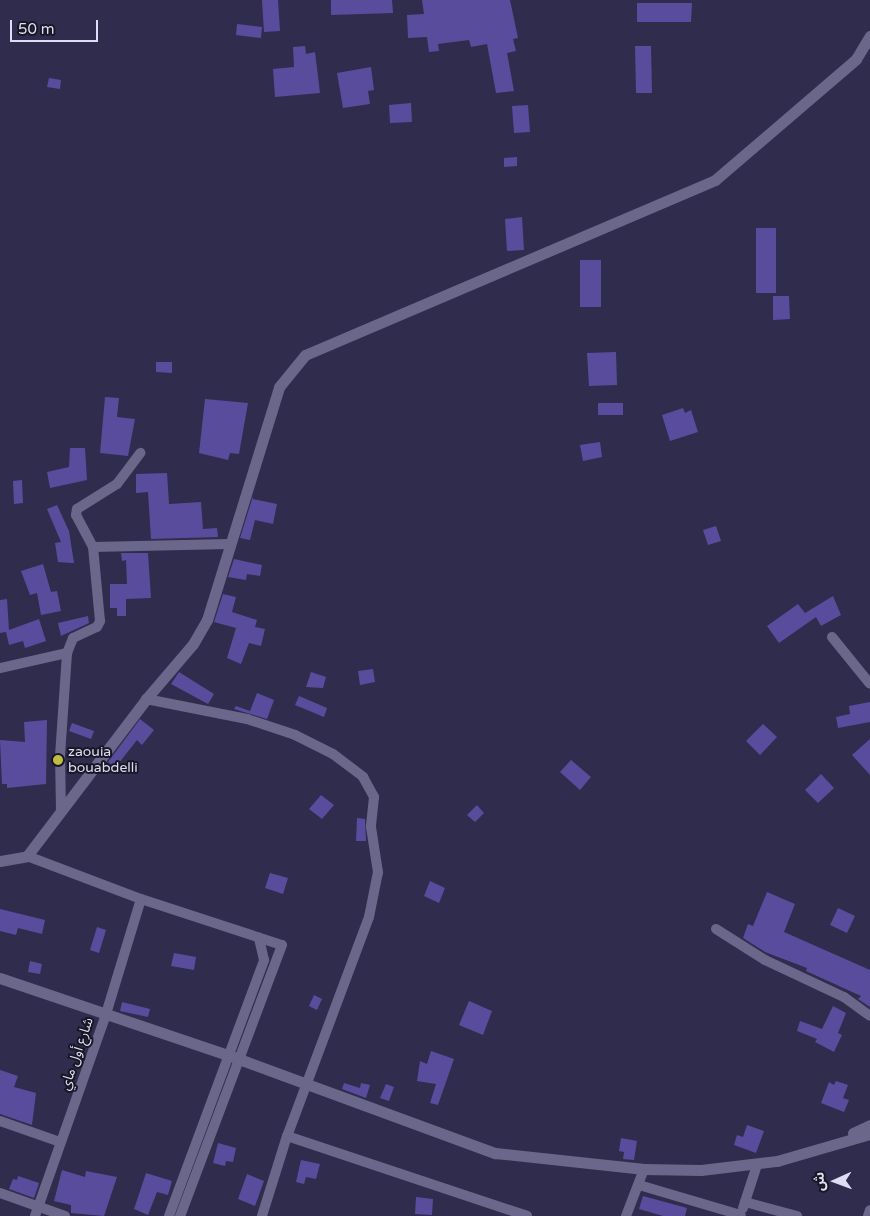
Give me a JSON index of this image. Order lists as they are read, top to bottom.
{
  "streets": {
    "street": ["شارع أول ماي"]
  },
  "places": ["zaouia bouabdelli"],
  "scale_bar": "50 m",
  "north": "left"
}
